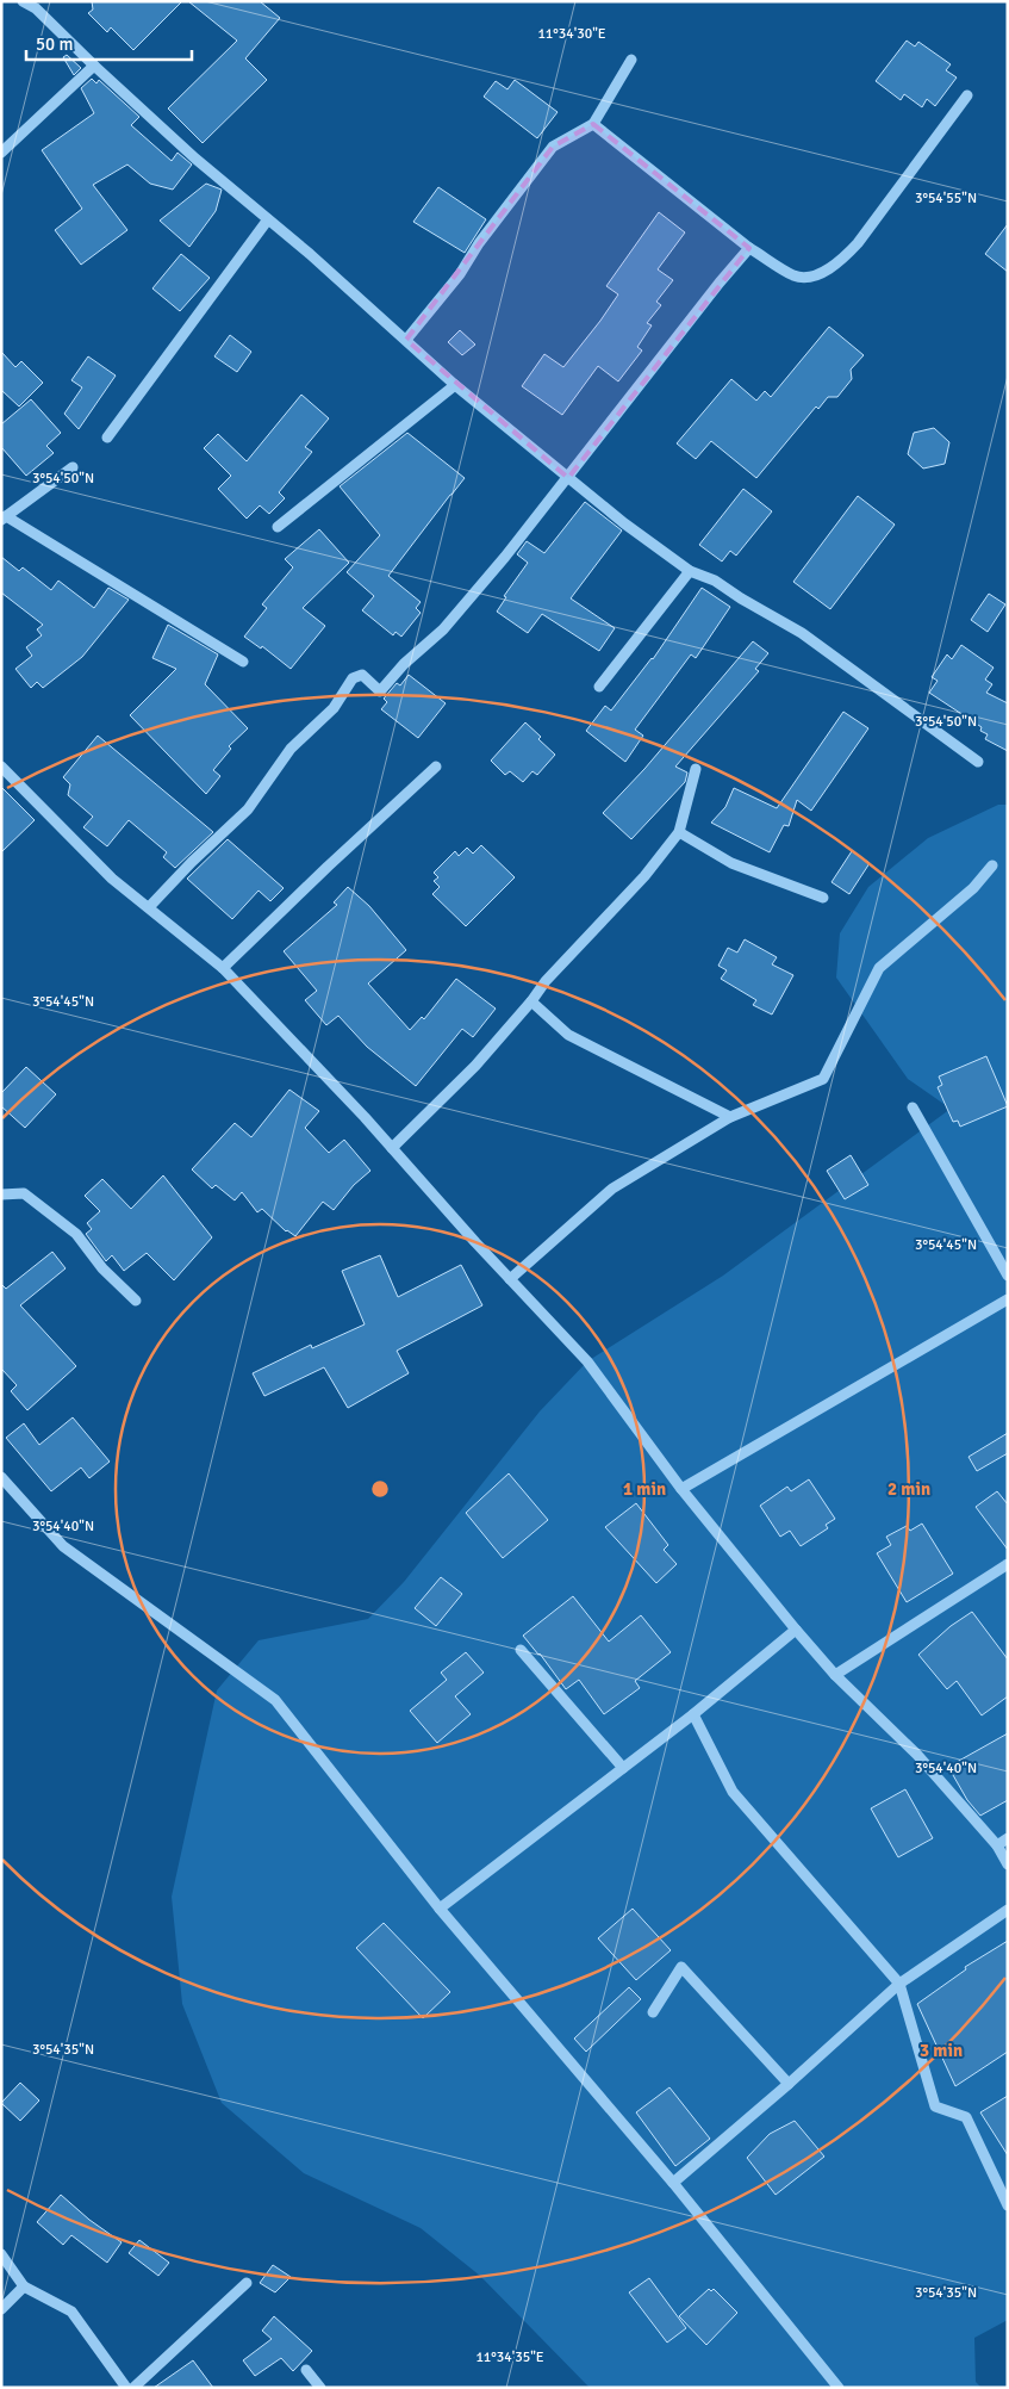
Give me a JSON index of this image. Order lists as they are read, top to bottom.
{
  "scale_bar": "50 m",
  "coordinates": [
    "11°34'30\"E",
    "3°54'55\"N",
    "3°54'50\"N",
    "3°54'45\"N",
    "3°54'40\"N",
    "3°54'35\"N",
    "11°34'35\"E"
  ],
  "rings": ["1 min", "2 min", "3 min"]
}
